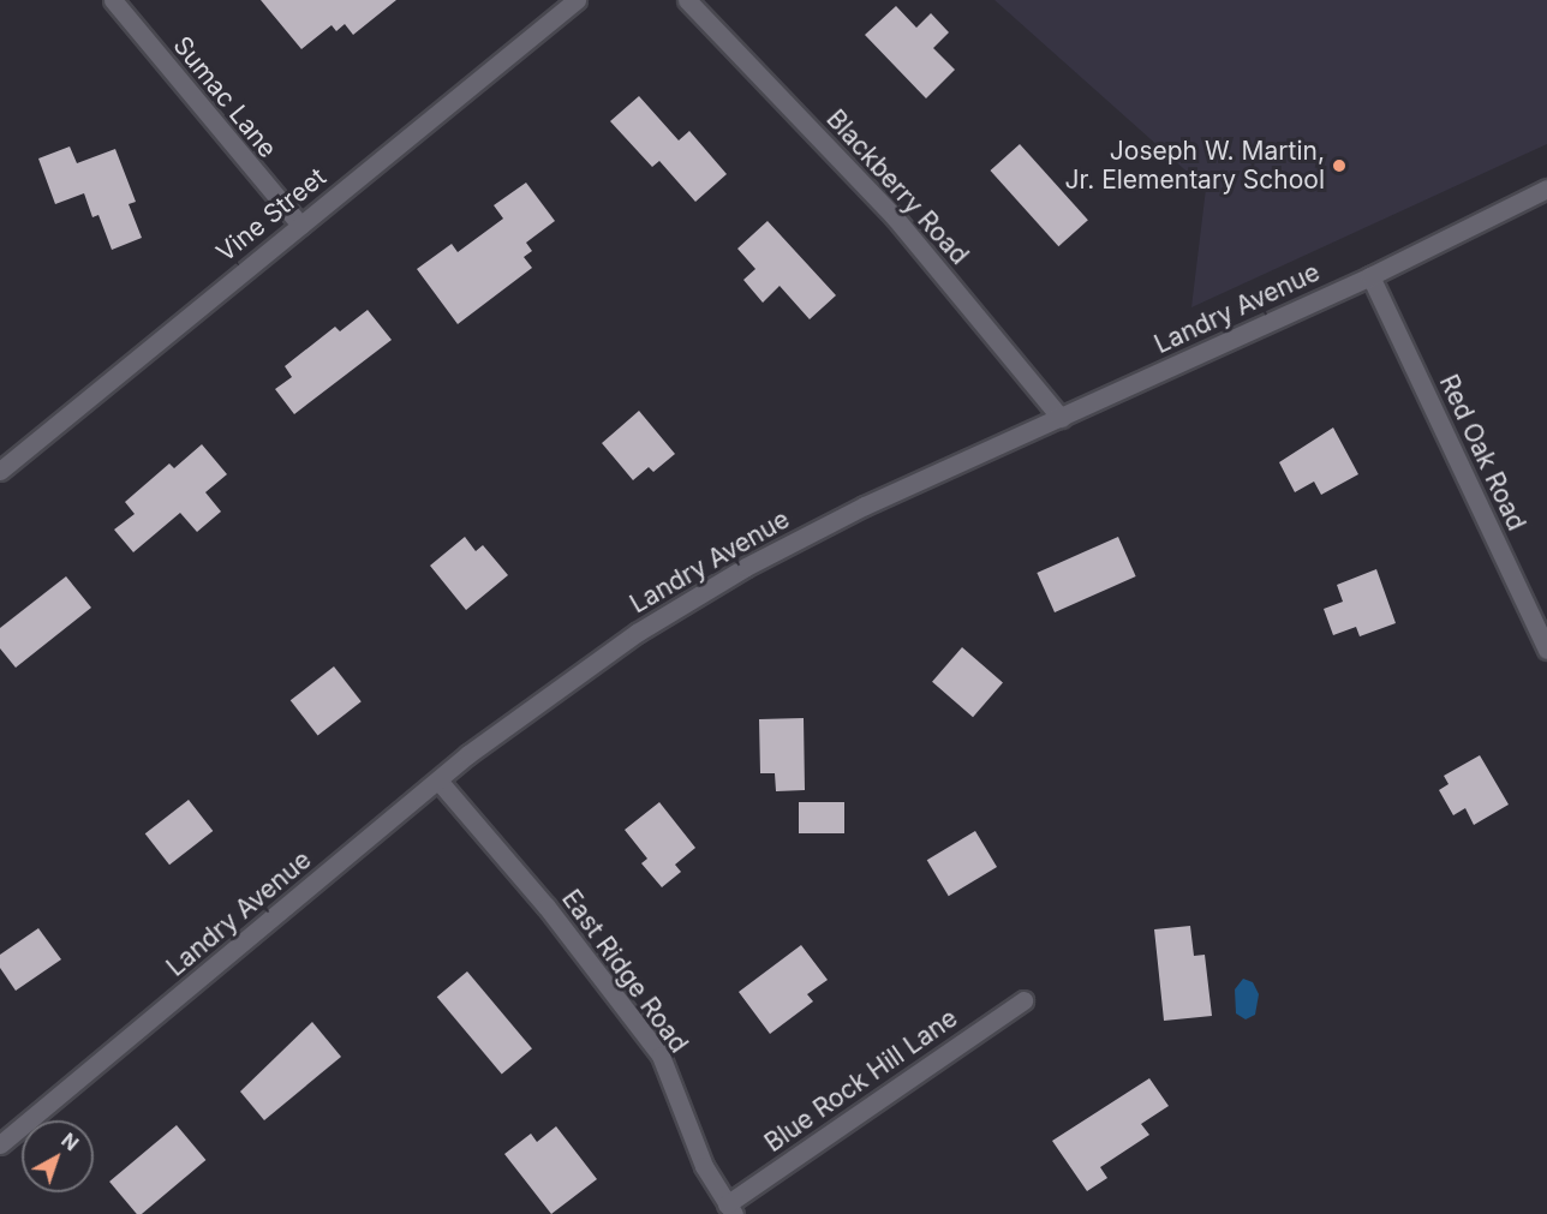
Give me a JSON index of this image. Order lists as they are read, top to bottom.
{
  "streets": {
    "street": [
      "Sumac Lane",
      "Blackberry Road",
      "Vine Street",
      "Landry Avenue",
      "Red Oak Road",
      "East Ridge Road",
      "Blue Rock Hill Lane"
    ]
  },
  "crossings": [
    ["Sumac Lane", "Vine Street"],
    ["Blackberry Road", "Landry Avenue"],
    ["Landry Avenue", "Red Oak Road"],
    ["Landry Avenue", "East Ridge Road"],
    ["East Ridge Road", "Blue Rock Hill Lane"]
  ],
  "places": ["Joseph W. Martin, Jr. Elementary School"],
  "north": "top right"
}
